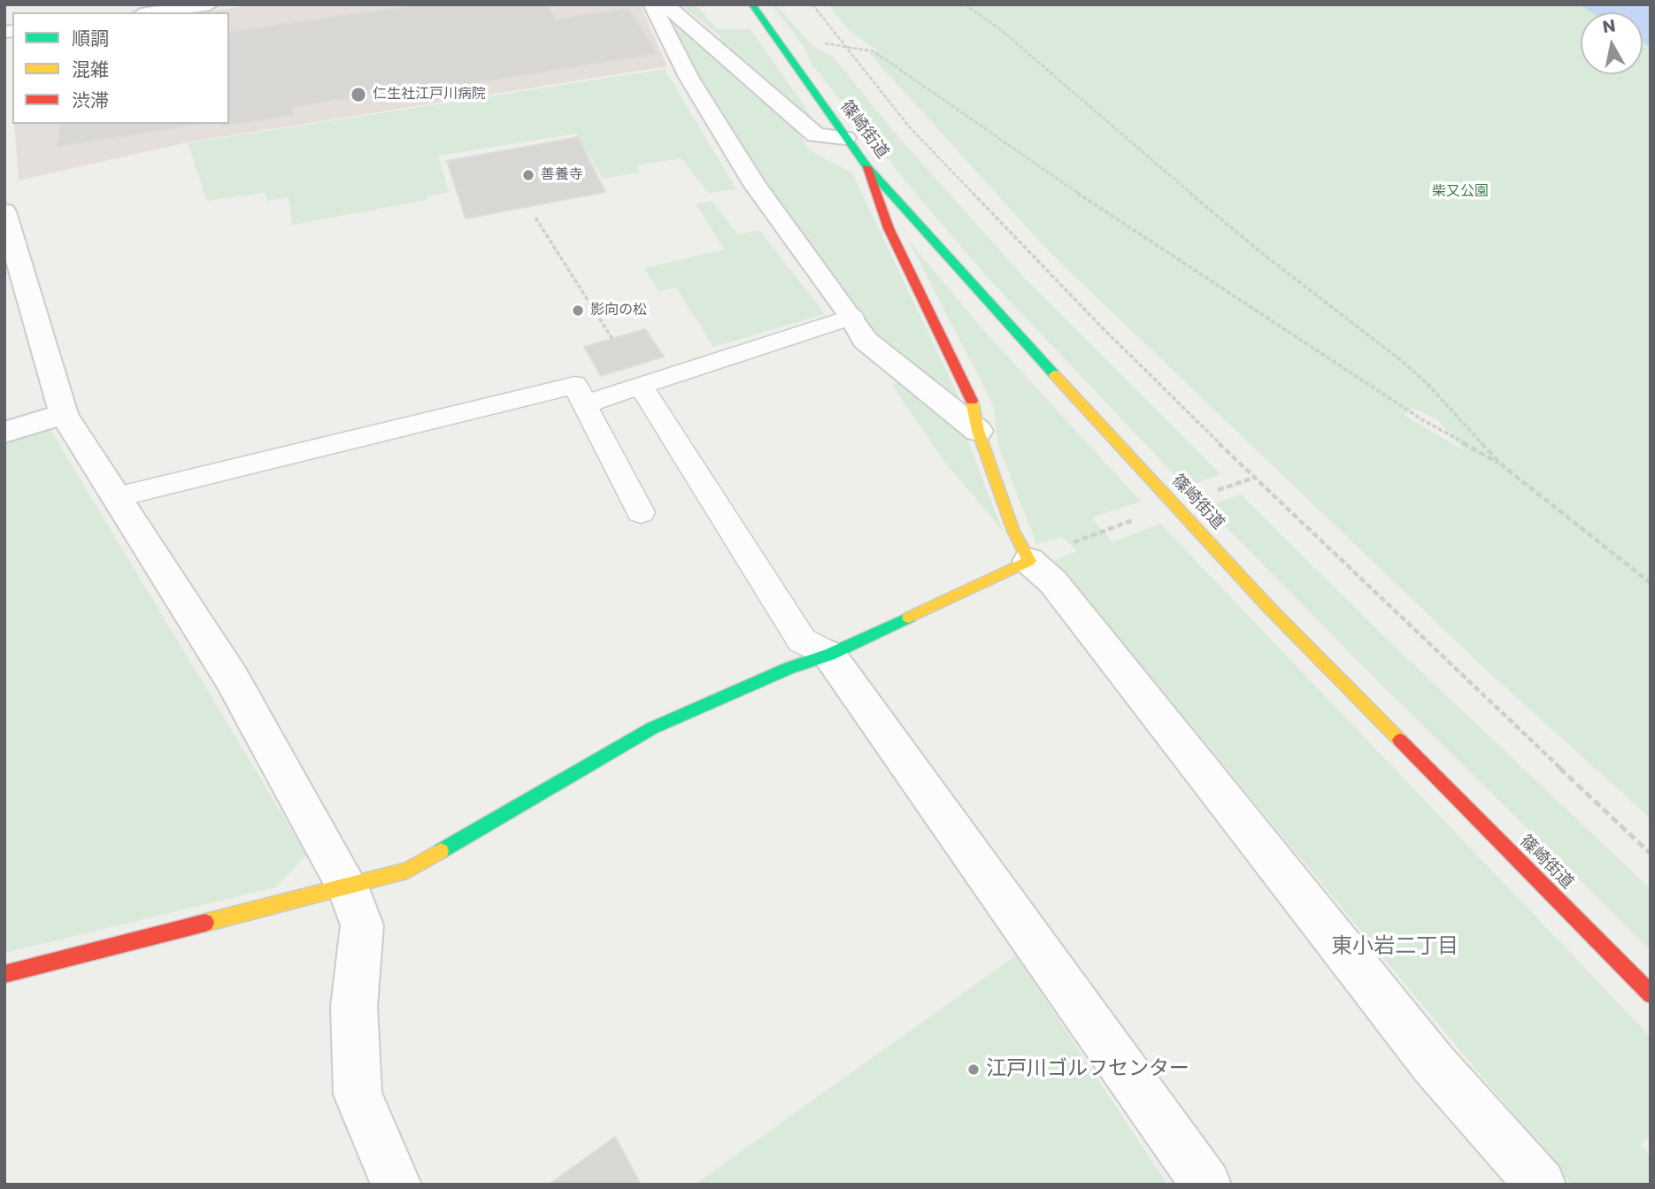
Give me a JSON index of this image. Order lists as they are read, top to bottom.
{
  "streets": {
    "main road": ["篠崎街道"]
  },
  "districts": ["東小岩二丁目"],
  "parks": ["柴又公園"],
  "places": [
    "仁生社江戸川病院",
    "善養寺",
    "影向の松",
    "江戸川ゴルフセンター"
  ],
  "legend": ["順調", "混雑", "渋滞"],
  "north": "top"
}
